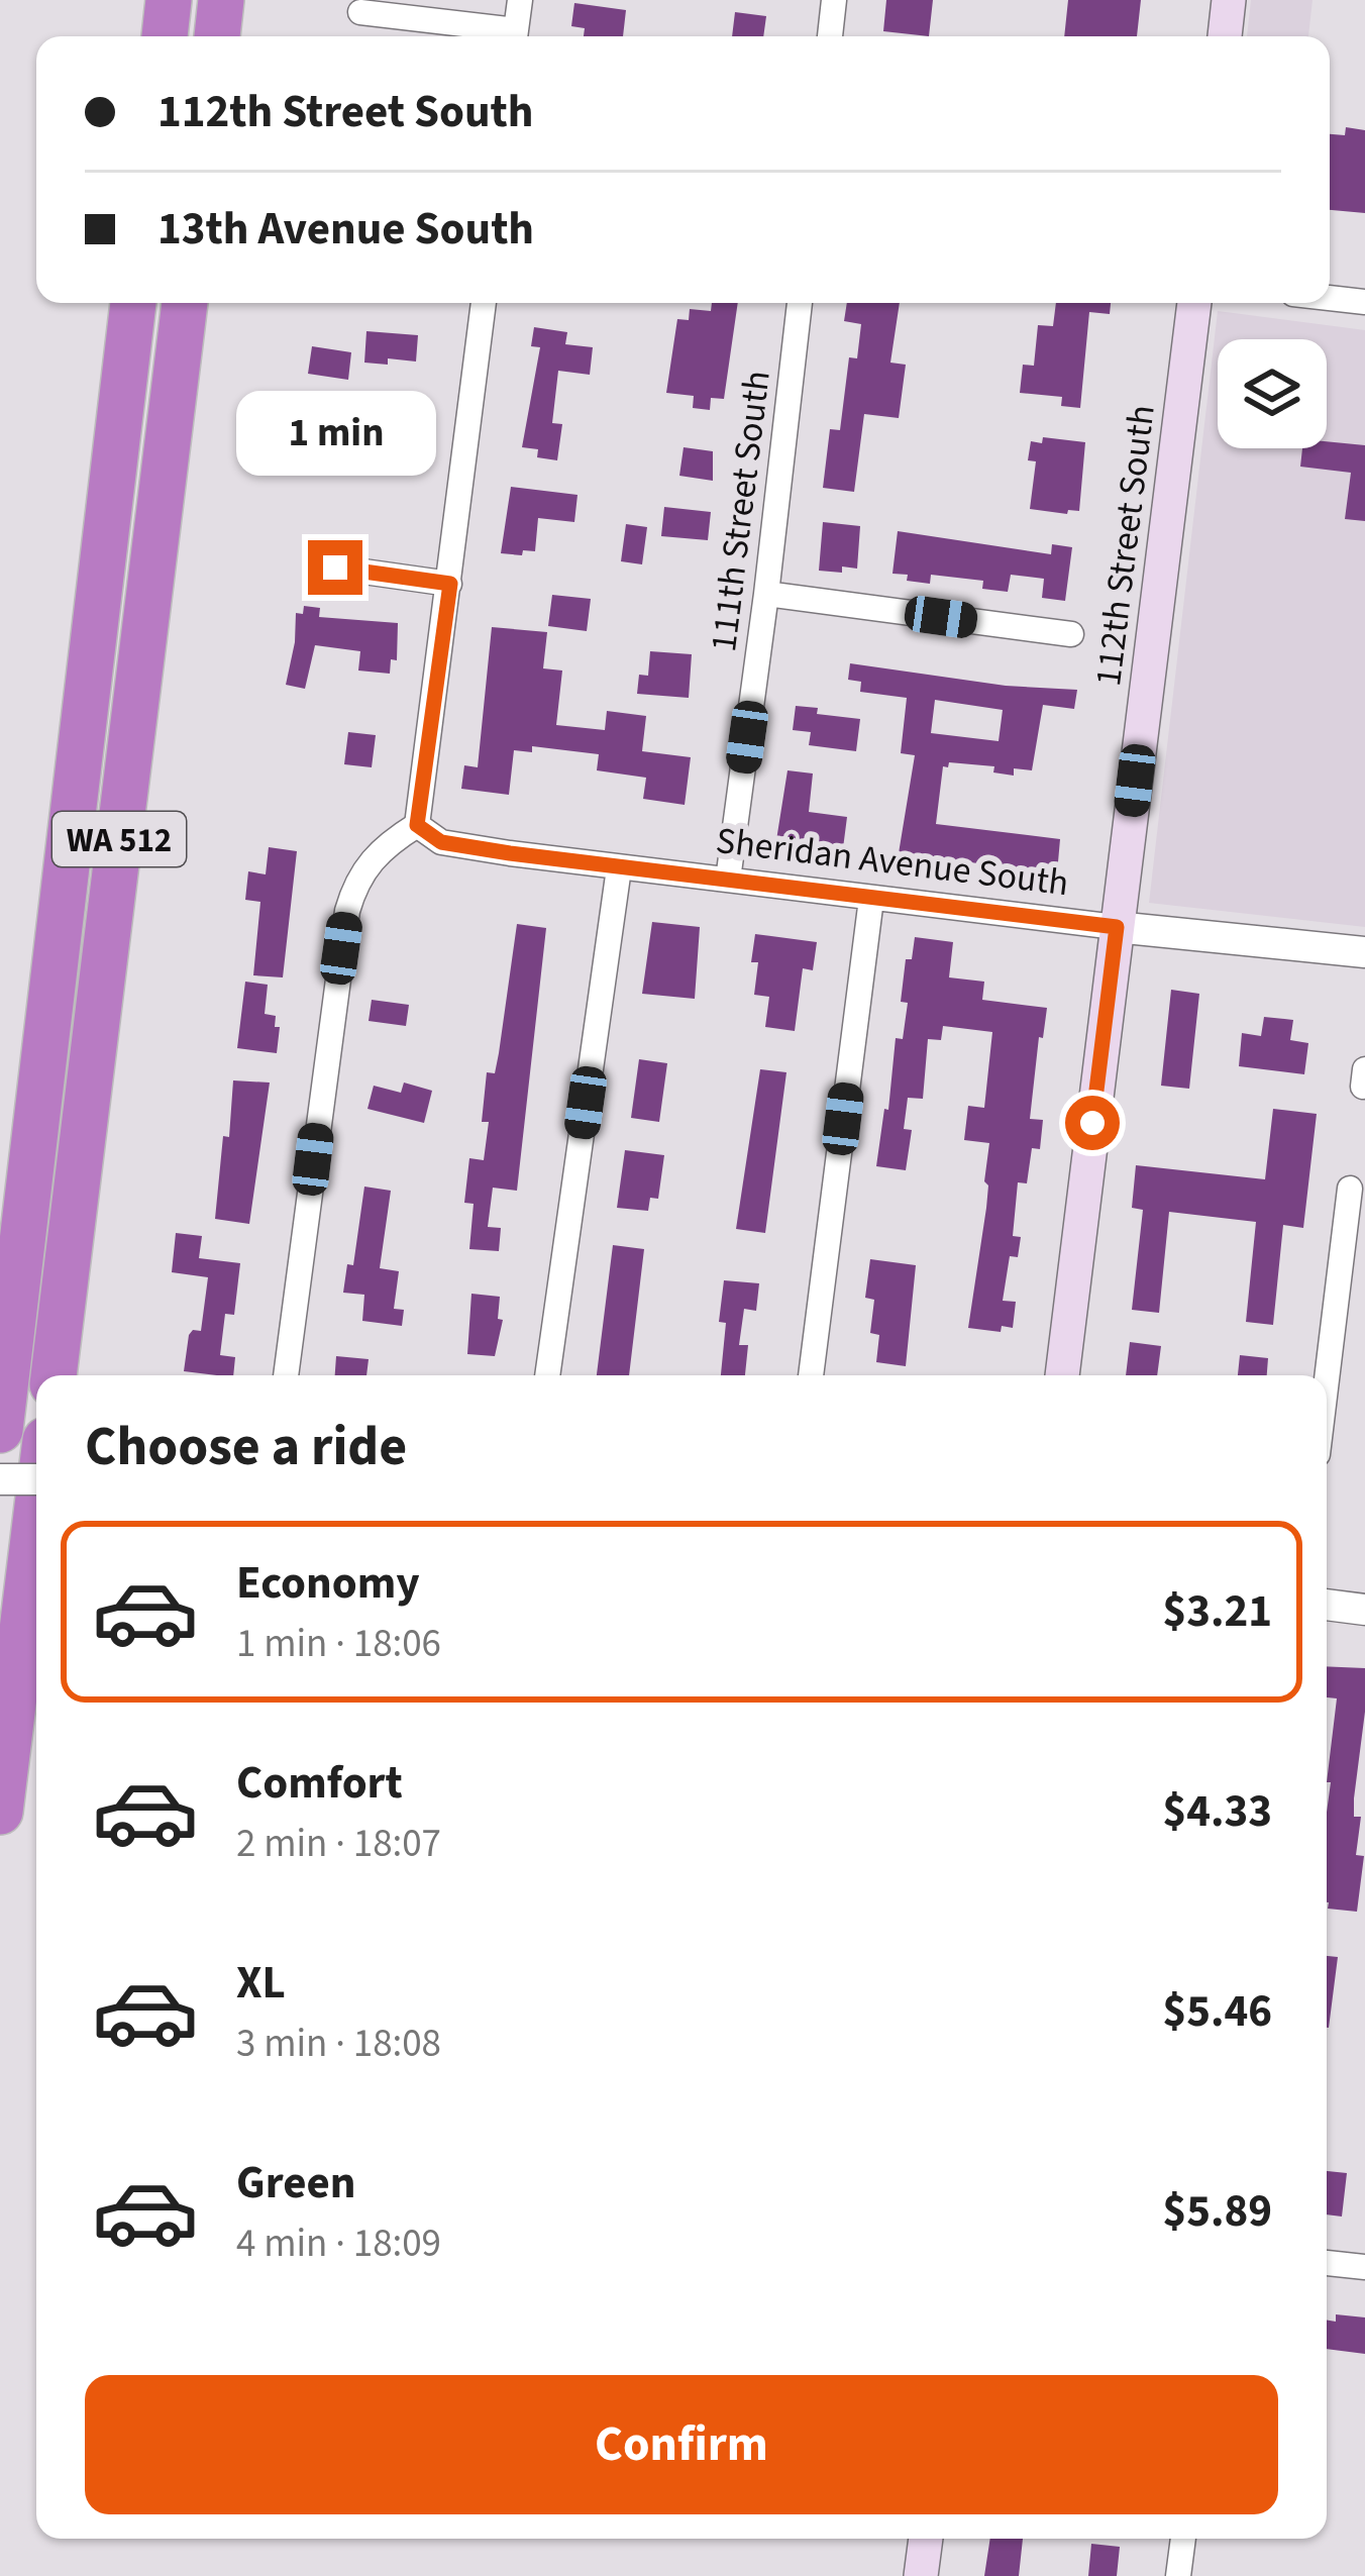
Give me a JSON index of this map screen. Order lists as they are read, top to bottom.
{
  "streets": {
    "highway": ["WA 512"],
    "main road": ["112th Street South"],
    "street": ["111th Street South", "Sheridan Avenue South"]
  },
  "crossings": [
    ["111th Street South", "Sheridan Avenue South"],
    ["112th Street South", "Sheridan Avenue South"]
  ],
  "page": {
    "banner": ["112th Street South", "13th Avenue South"],
    "bubble": "1 min",
    "heading": "Choose a ride",
    "list": [
      {
        "name": "Economy",
        "note": "1 min · 18:06",
        "value": "$3.21"
      },
      {
        "name": "Comfort",
        "note": "2 min · 18:07",
        "value": "$4.33"
      },
      {
        "name": "XL",
        "note": "3 min · 18:08",
        "value": "$5.46"
      },
      {
        "name": "Green",
        "note": "4 min · 18:09",
        "value": "$5.89"
      }
    ],
    "buttons": "Confirm"
  }
}
